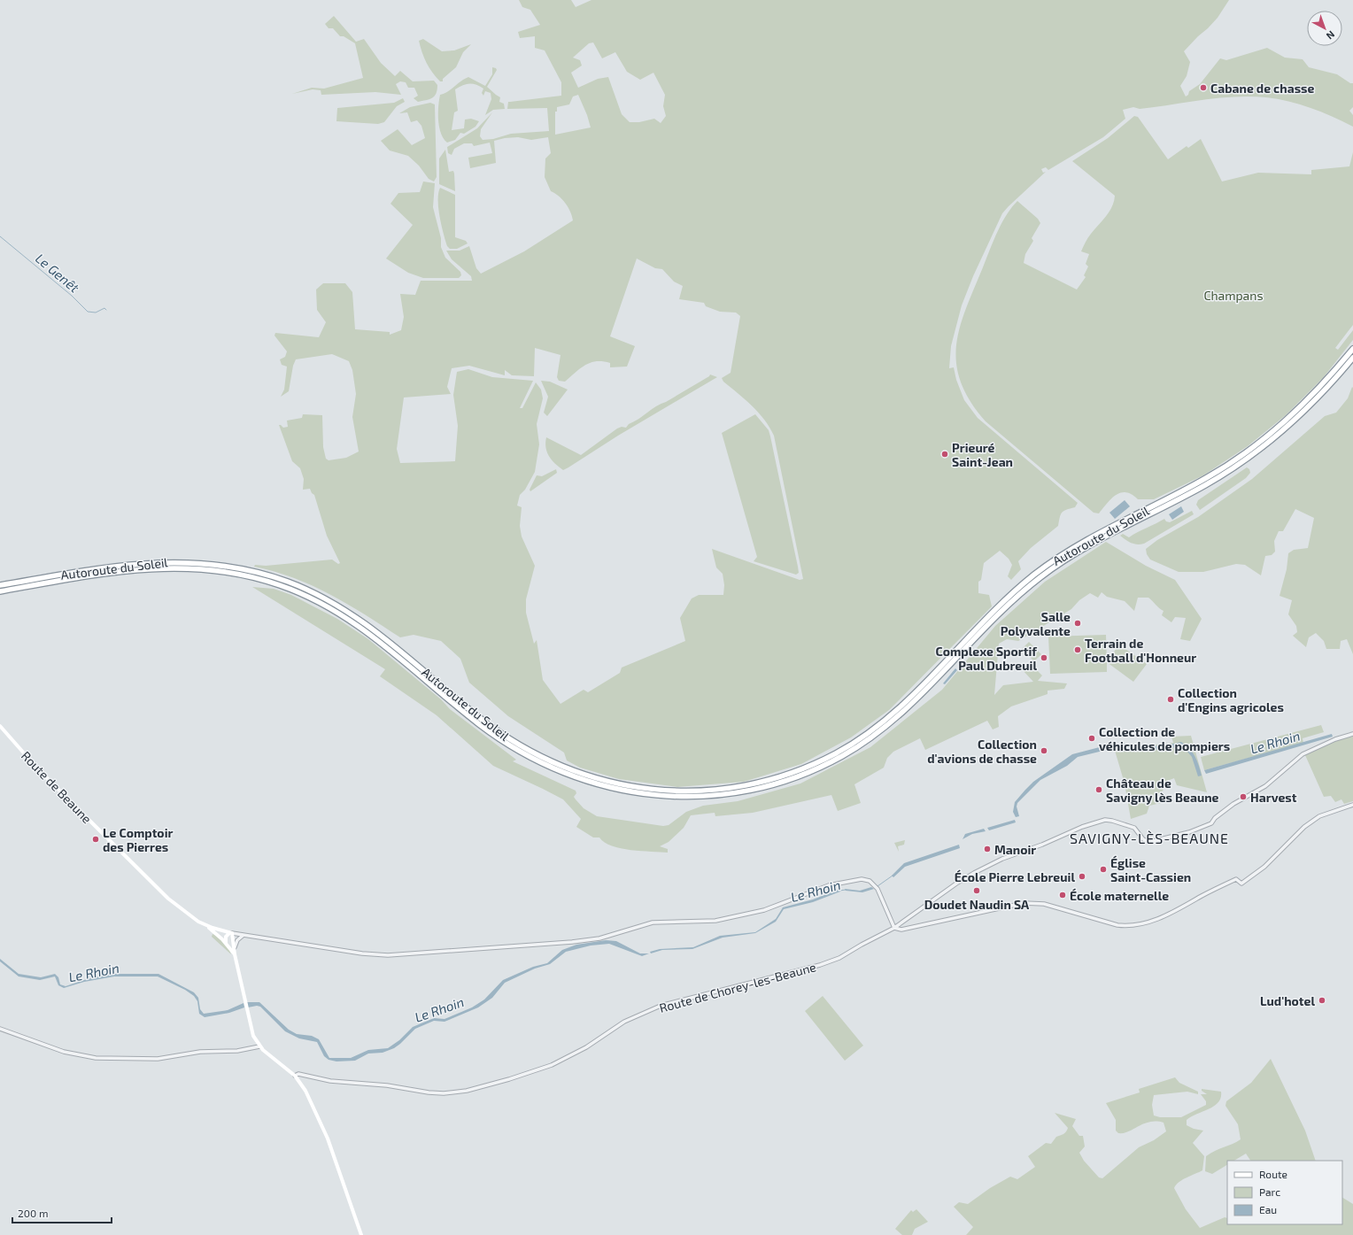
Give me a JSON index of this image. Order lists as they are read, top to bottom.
{
  "streets": {
    "highway": ["Autoroute du Soleil"],
    "main road": ["Route de Beaune"],
    "street": ["Route de Chorey-les-Beaune"]
  },
  "districts": ["SAVIGNY-LÈS-BEAUNE"],
  "water": ["Le Genêt", "Le Rhoin"],
  "parks": ["Champans"],
  "places": [
    "Cabane de chasse",
    "Prieuré Saint-Jean",
    "Salle Polyvalente",
    "Terrain de Football d'Honneur",
    "Complexe Sportif Paul Dubreuil",
    "Collection d'Engins agricoles",
    "Collection de véhicules de pompiers",
    "Collection d'avions de chasse",
    "Château de Savigny lès Beaune",
    "Harvest",
    "Le Comptoir des Pierres",
    "Manoir",
    "Église Saint-Cassien",
    "École Pierre Lebreuil",
    "Doudet Naudin SA",
    "École maternelle",
    "Lud'hotel"
  ],
  "legend": ["Route", "Parc", "Eau"],
  "scale_bar": "200 m",
  "north": "bottom right"
}
